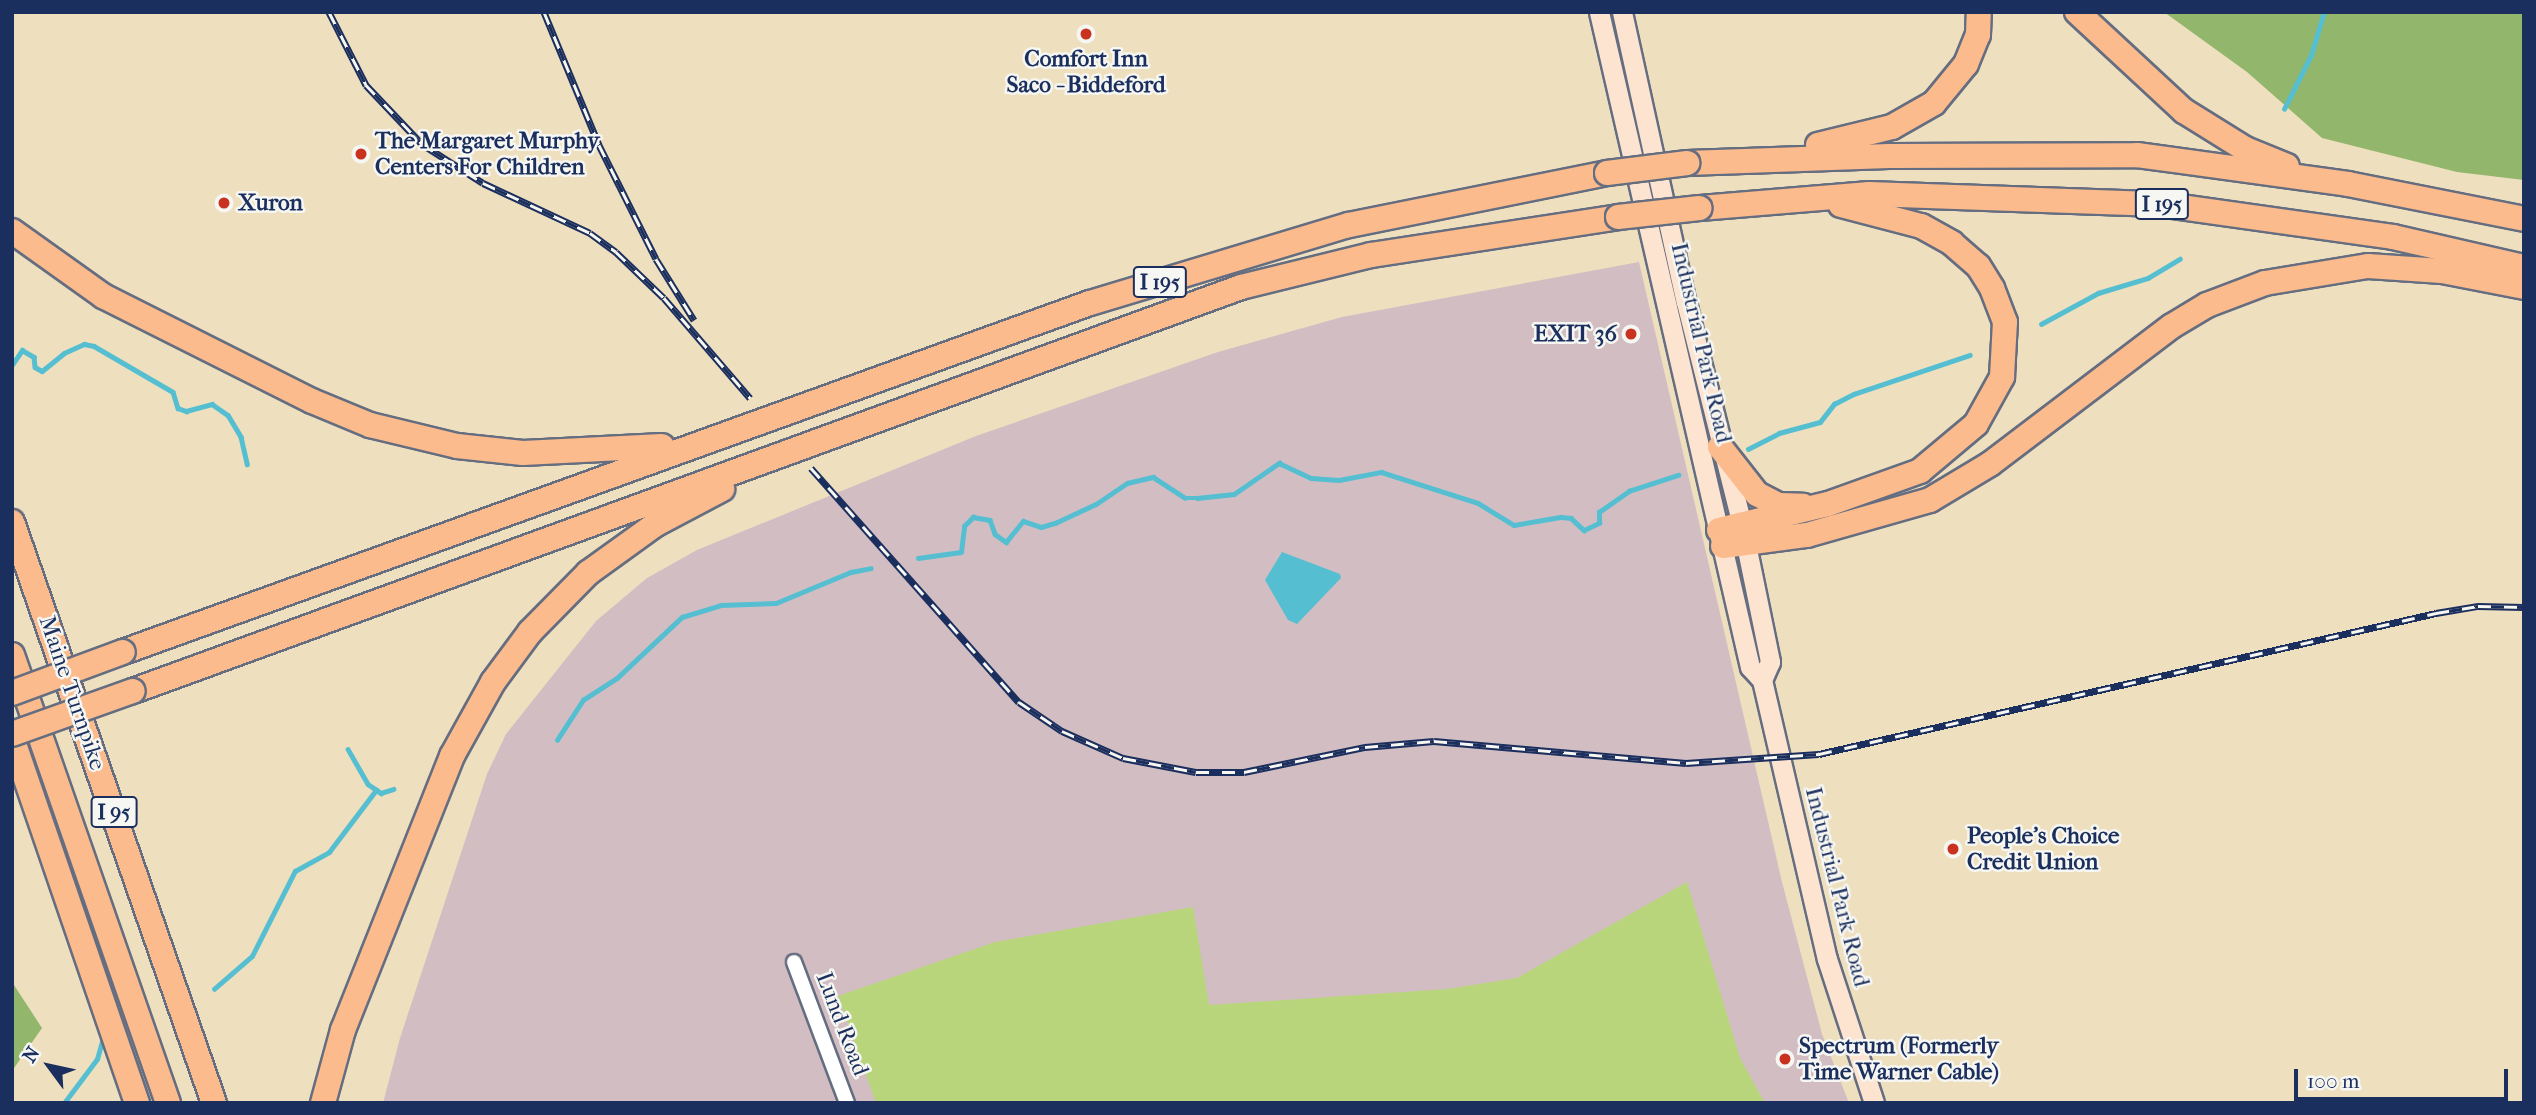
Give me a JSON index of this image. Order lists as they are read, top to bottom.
{
  "streets": {
    "highway": ["I 195", "Maine Turnpike", "I 95"],
    "main road": ["Industrial Park Road"],
    "street": ["Lund Road"]
  },
  "places": [
    "Comfort Inn Saco - Biddeford",
    "The Margaret Murphy Centers For Children",
    "Xuron",
    "EXIT 36",
    "People's Choice Credit Union",
    "Spectrum (Formerly Time Warner Cable)"
  ],
  "scale_bar": "100 m",
  "north": "top left"
}
